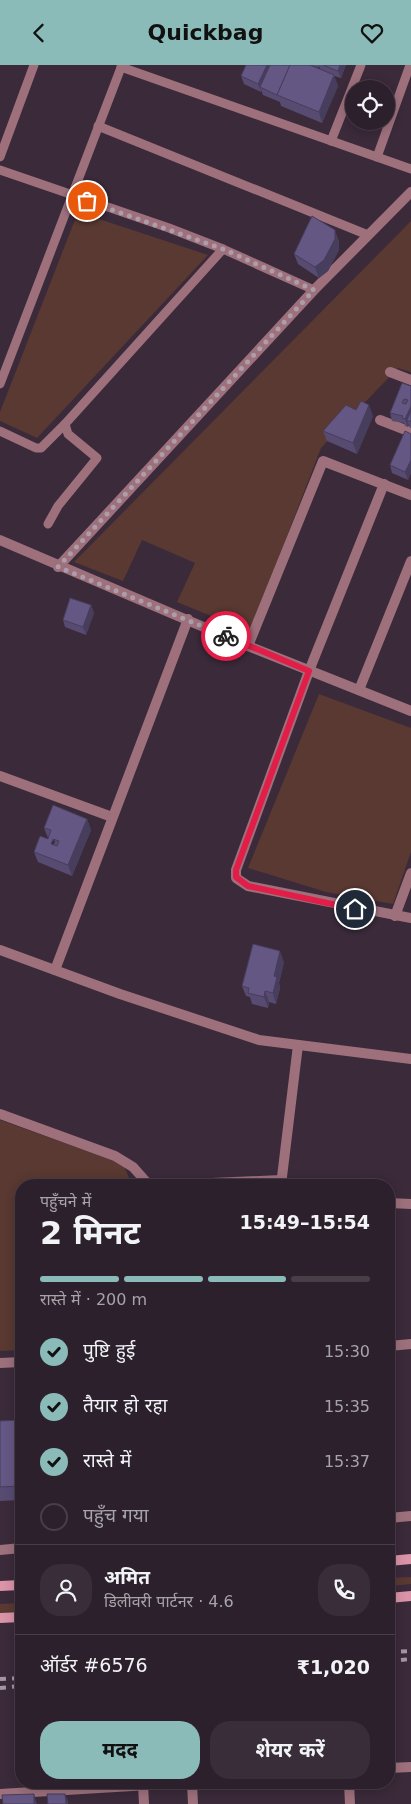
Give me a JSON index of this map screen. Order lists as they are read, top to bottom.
{
  "page": {
    "header": "Quickbag",
    "heading": ["2 मिनट", "पहुँचने में", "15:49–15:54"],
    "panel": [
      "अमित",
      "डिलीवरी पार्टनर · 4.6",
      "ऑर्डर #6576",
      "₹1,020"
    ],
    "bar": "रास्ते में · 200 m",
    "list": [
      ["पुष्टि हुई", "15:30"],
      ["तैयार हो रहा", "15:35"],
      ["रास्ते में", "15:37"],
      "पहुँच गया"
    ],
    "buttons": ["मदद", "शेयर करें"]
  }
}
